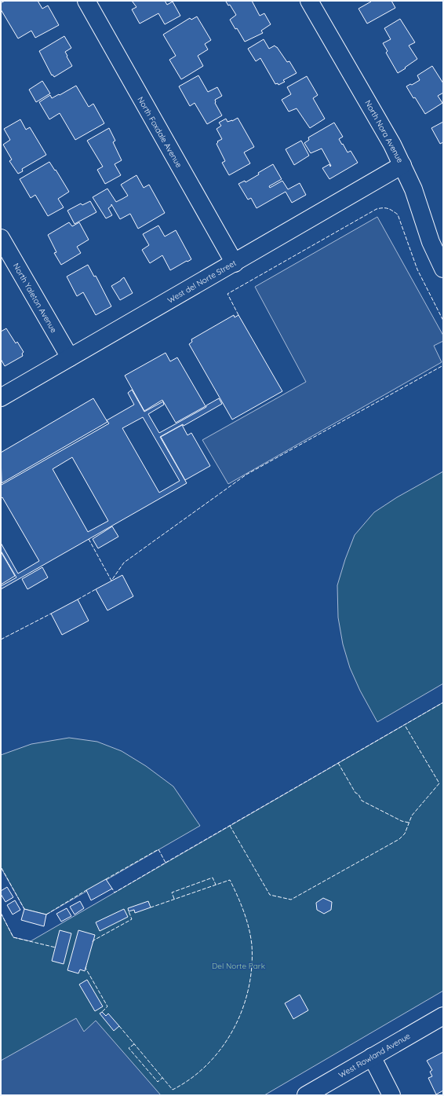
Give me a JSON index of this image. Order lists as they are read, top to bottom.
{
  "streets": {
    "street": [
      "North Nora Avenue",
      "North Foxdale Avenue",
      "West del Norte Street",
      "North Yaleton Avenue",
      "West Rowland Avenue"
    ]
  },
  "crossings": [
    ["North Nora Avenue", "West del Norte Street"],
    ["North Foxdale Avenue", "West del Norte Street"],
    ["West del Norte Street", "North Yaleton Avenue"]
  ],
  "parks": ["Del Norte Park"]
}
